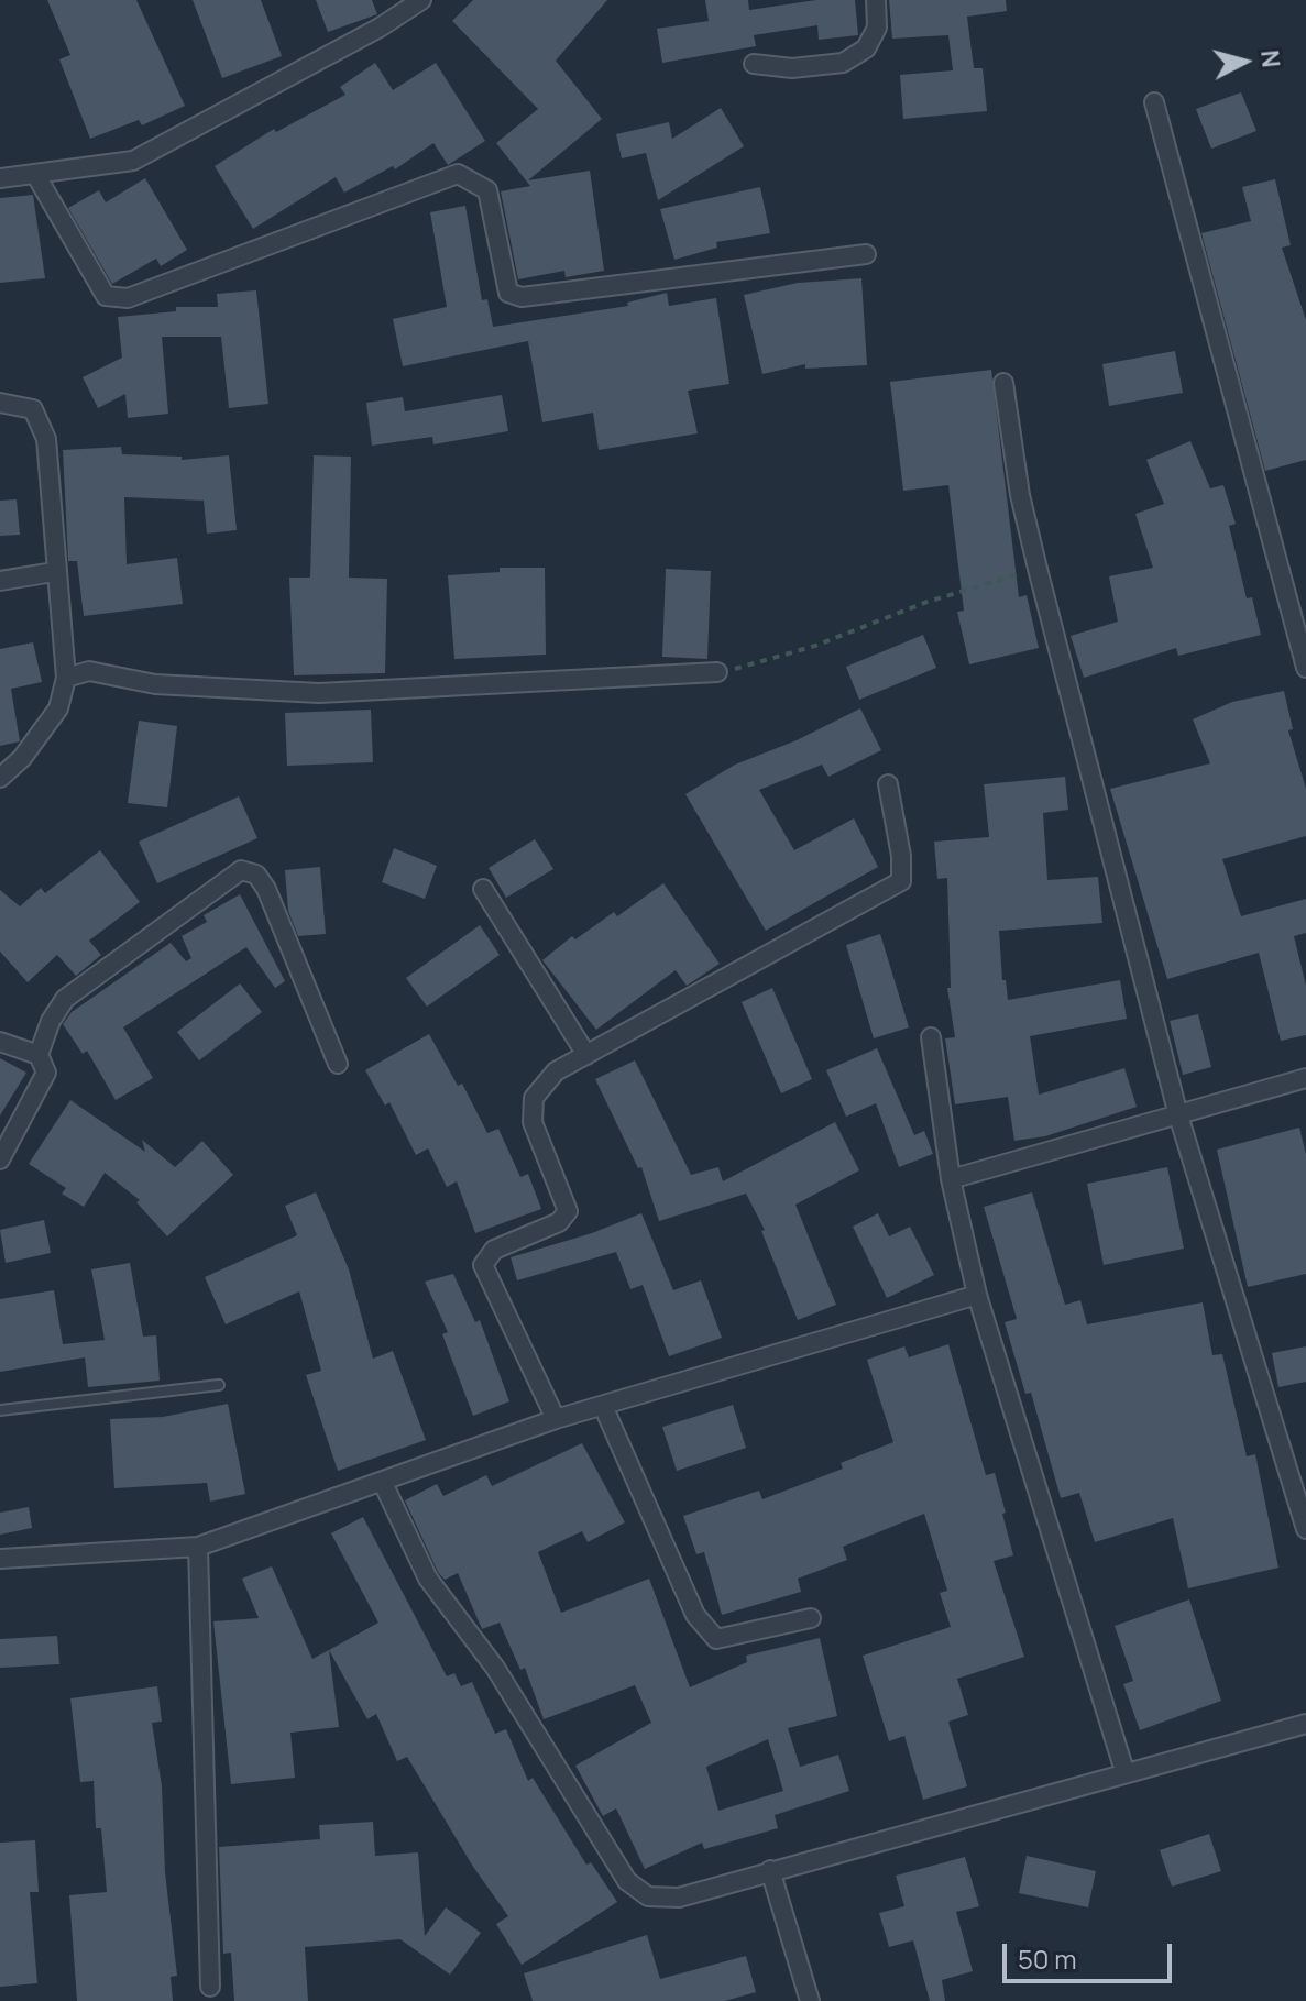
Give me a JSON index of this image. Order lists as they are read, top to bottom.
{
  "scale_bar": "50 m",
  "north": "right"
}
